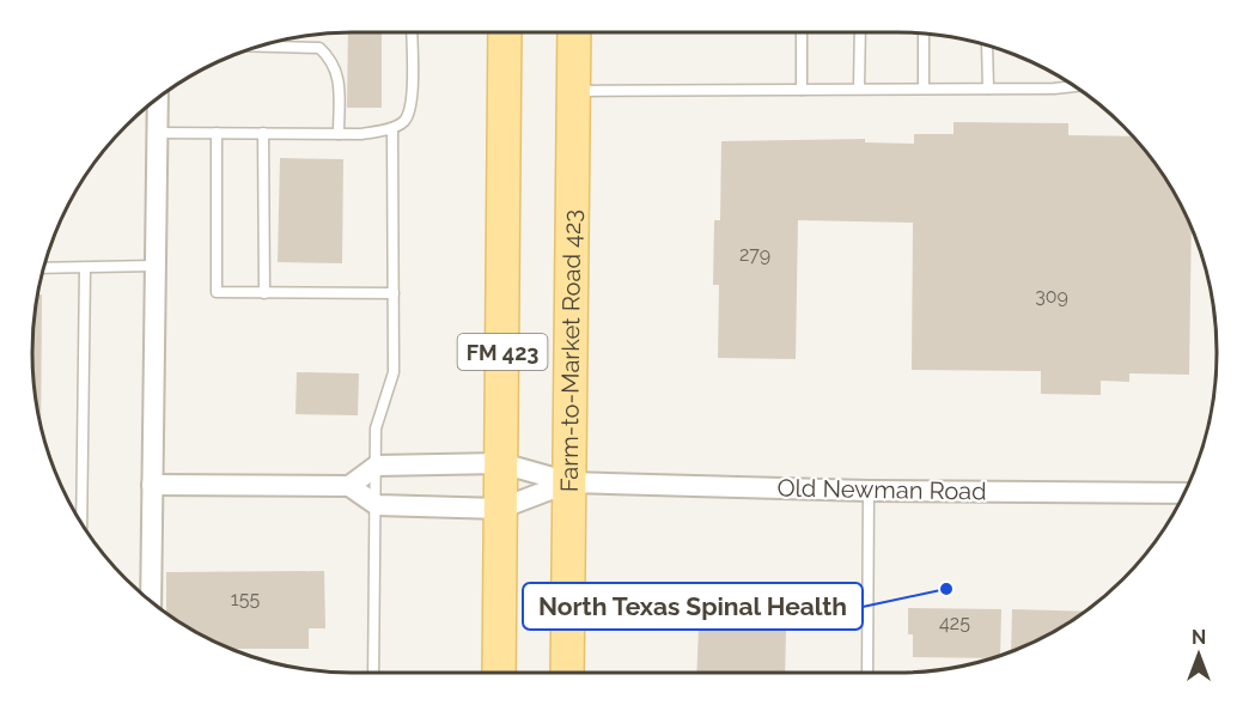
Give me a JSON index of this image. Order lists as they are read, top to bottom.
{
  "streets": {
    "main road": ["FM 423", "Farm-to-Market Road 423"],
    "street": ["Old Newman Road"]
  },
  "crossings": [
    ["Farm-to-Market Road 423", "Old Newman Road"]
  ],
  "places": ["North Texas Spinal Health"],
  "house_numbers": [
    "279",
    "309",
    "155",
    "425"
  ],
  "north": "top"
}
